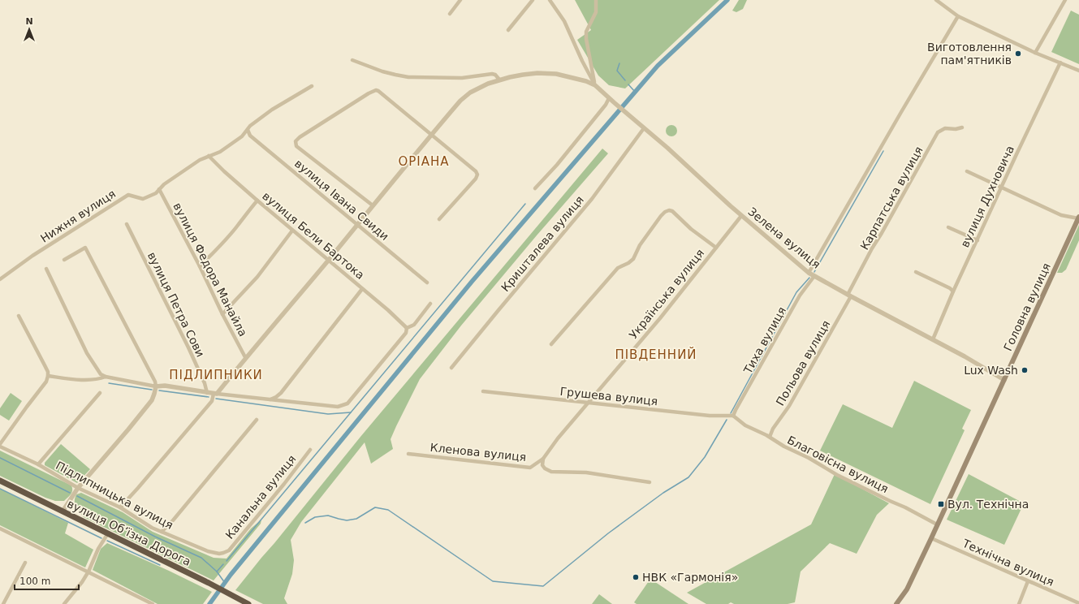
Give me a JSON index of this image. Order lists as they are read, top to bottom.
{
  "streets": {
    "highway": ["вулиця Обʼїзна Дорога"],
    "main road": ["Головна вулиця"],
    "street": [
      "вулиця Духновича",
      "Карпатська вулиця",
      "вулиця Івана Свиди",
      "Нижня вулиця",
      "вулиця Бели Бартока",
      "Зелена вулиця",
      "Кришталева вулиця",
      "вулиця Федора Манайла",
      "Українська вулиця",
      "вулиця Петра Сови",
      "Тиха вулиця",
      "Польова вулиця",
      "Грушева вулиця",
      "Кленова вулиця",
      "Благовісна вулиця",
      "Підлипницька вулиця",
      "Канальна вулиця",
      "Технічна вулиця"
    ]
  },
  "crossings": [
    ["вулиця Духновича", "Зелена вулиця"],
    ["Карпатська вулиця", "Зелена вулиця"],
    ["Карпатська вулиця", "Польова вулиця"],
    ["вулиця Івана Свиди", "Нижня вулиця"],
    ["Нижня вулиця", "вулиця Бели Бартока"],
    ["Нижня вулиця", "вулиця Федора Манайла"],
    ["Зелена вулиця", "Кришталева вулиця"],
    ["Зелена вулиця", "Українська вулиця"],
    ["Зелена вулиця", "Головна вулиця"],
    ["Зелена вулиця", "Тиха вулиця"],
    ["Зелена вулиця", "Польова вулиця"],
    ["Українська вулиця", "Грушева вулиця"],
    ["Українська вулиця", "Кленова вулиця"],
    ["Головна вулиця", "Благовісна вулиця"],
    ["Головна вулиця", "Технічна вулиця"],
    ["Тиха вулиця", "Грушева вулиця"],
    ["Тиха вулиця", "Благовісна вулиця"],
    ["Польова вулиця", "Благовісна вулиця"],
    ["Грушева вулиця", "Благовісна вулиця"],
    ["Підлипницька вулиця", "Канальна вулиця"]
  ],
  "districts": ["ОРІАНА", "ПІВДЕННИЙ", "ПІДЛИПНИКИ"],
  "places": {
    "other": ["Виготовлення пам'ятників", "Lux Wash", "НВК «Гармонія»"],
    "transit": ["Вул. Технічна"]
  },
  "scale_bar": "100 m",
  "north": "top"
}
